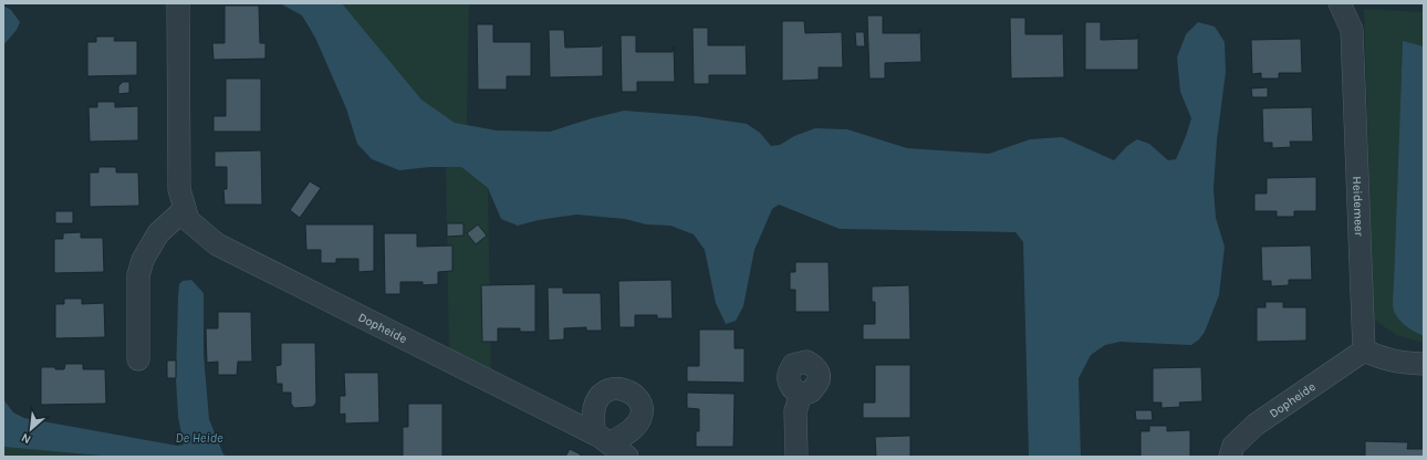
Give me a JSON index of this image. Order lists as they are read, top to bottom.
{
  "streets": {
    "street": ["Heidemeer", "Dopheide"]
  },
  "crossings": [
    ["Heidemeer", "Dopheide"]
  ],
  "water": ["De Heide"],
  "north": "bottom left"
}
